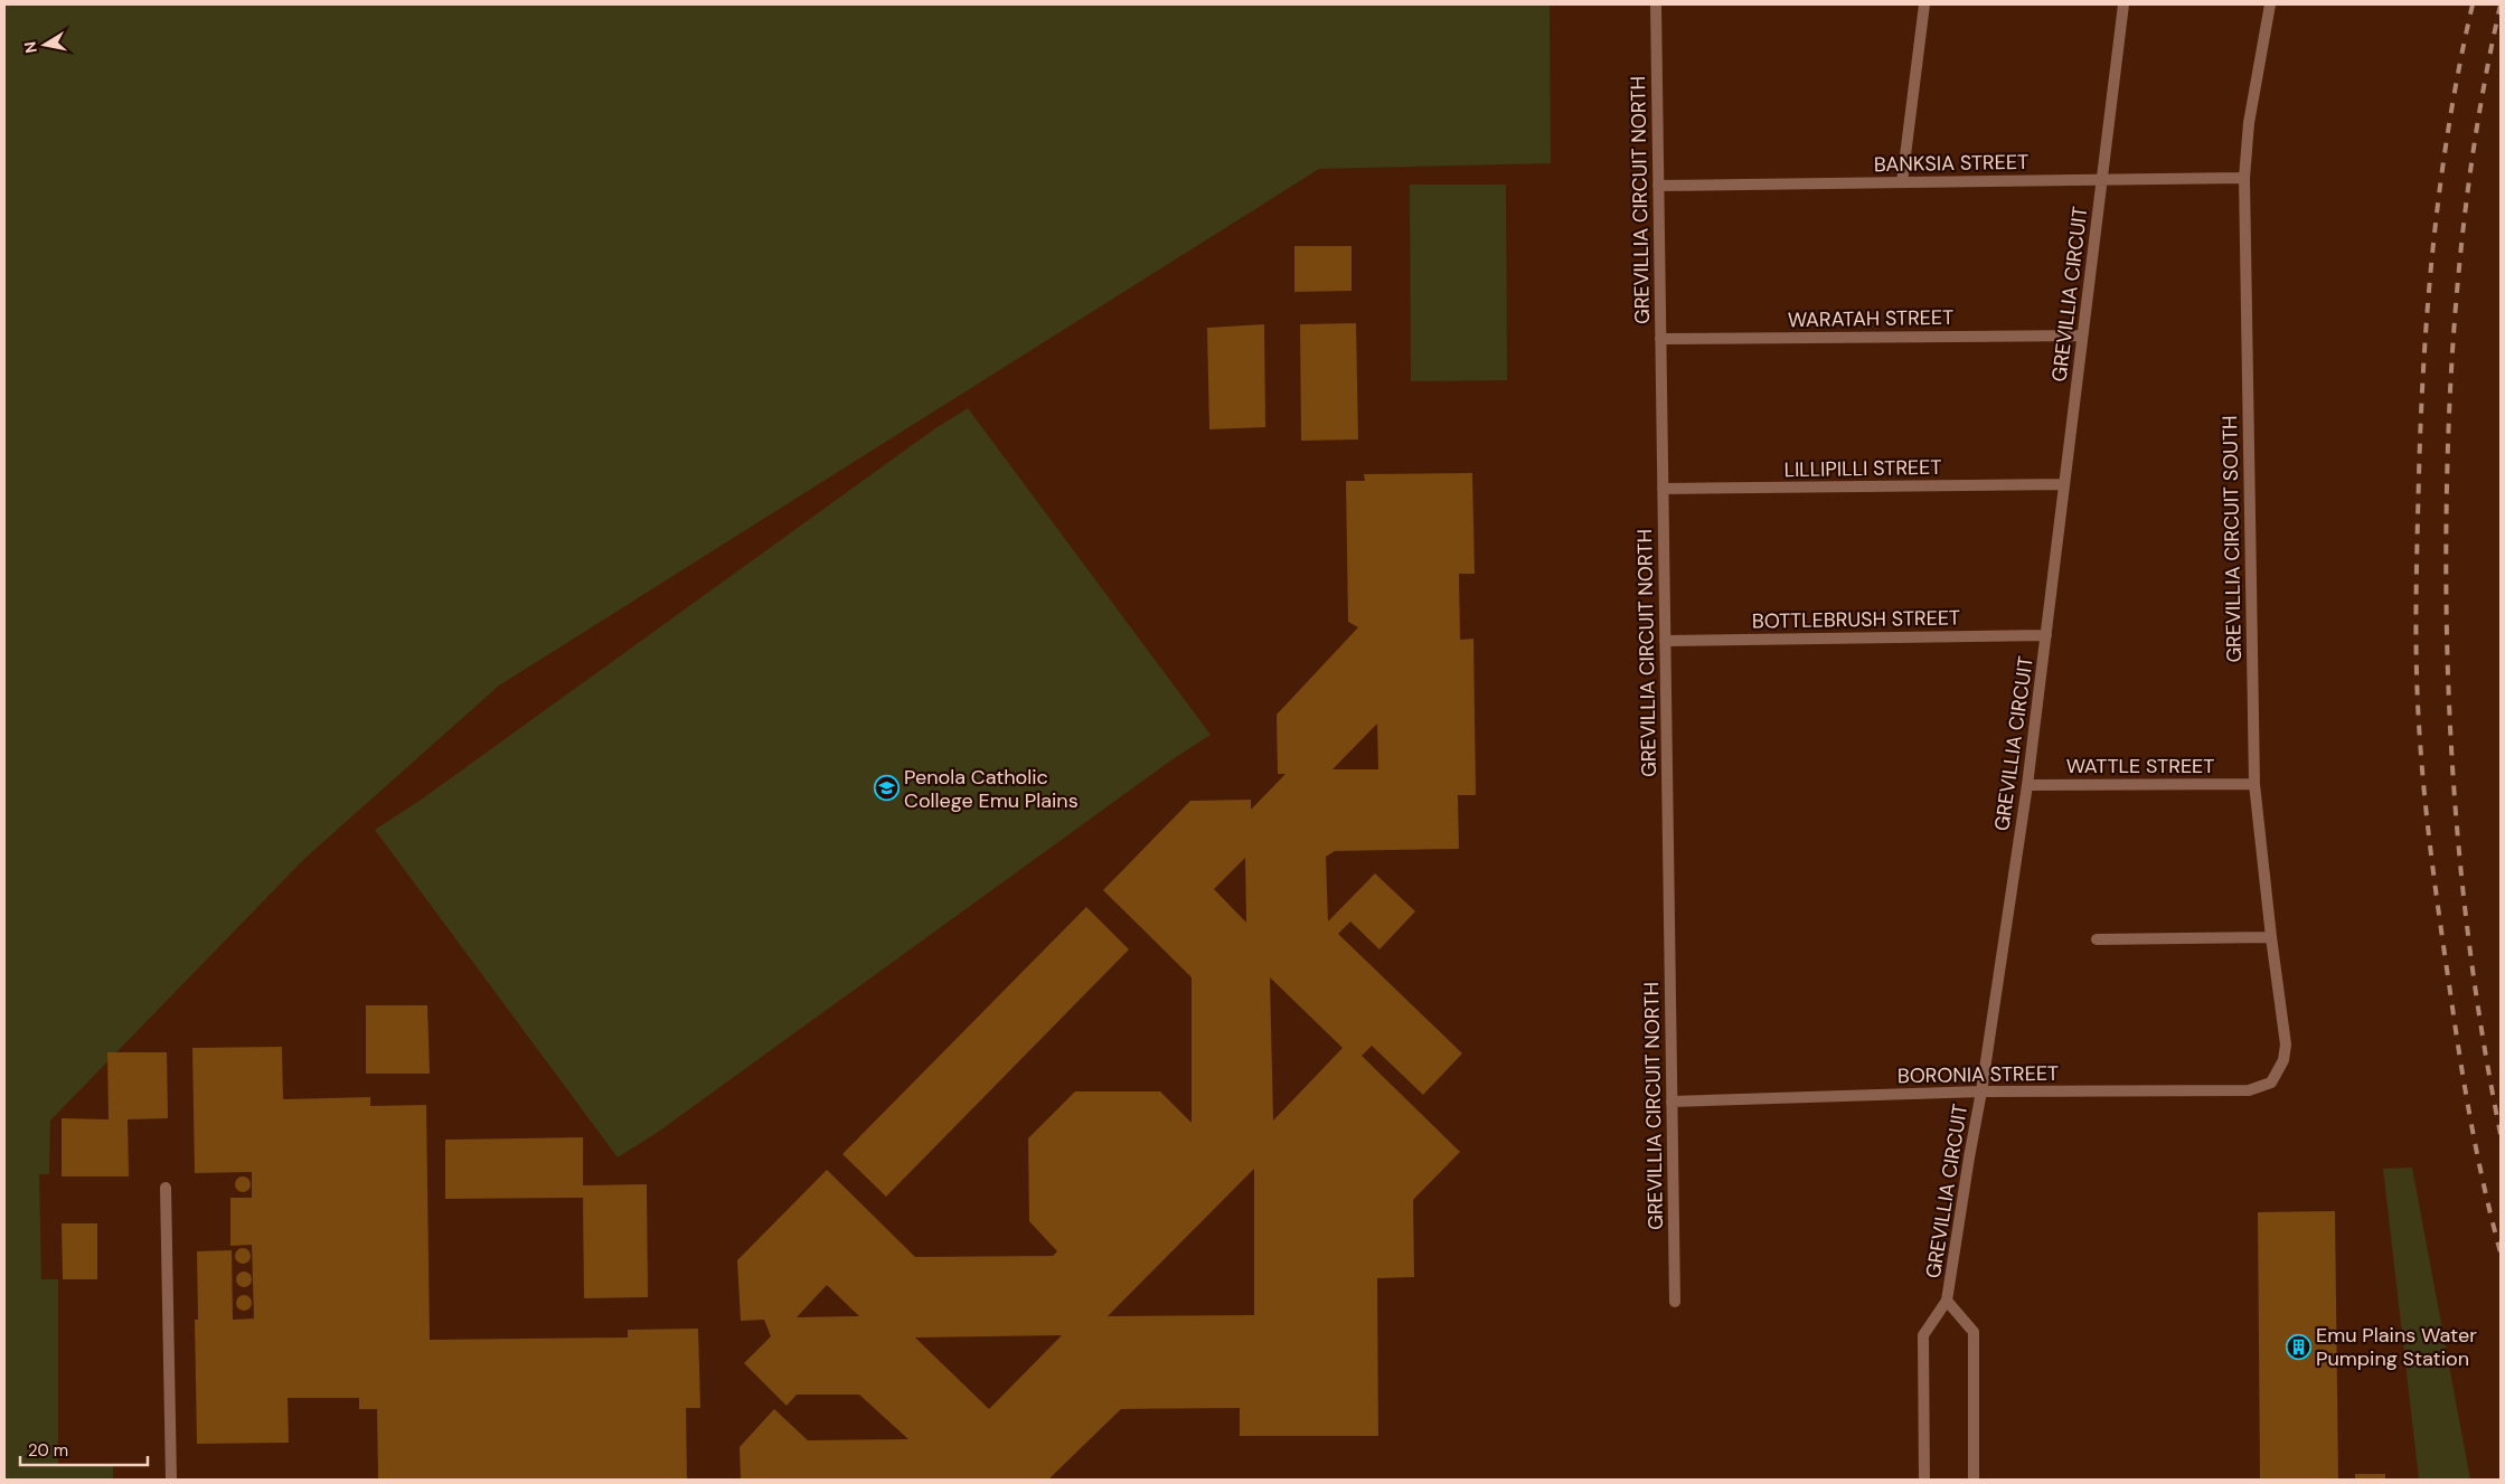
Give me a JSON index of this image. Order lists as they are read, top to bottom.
{
  "streets": {
    "street": [
      "BANKSIA STREET",
      "GREVILLIA CIRCUIT NORTH",
      "GREVILLIA CIRCUIT",
      "WARATAH STREET",
      "LILLIPILLI STREET",
      "GREVILLIA CIRCUIT SOUTH",
      "BOTTLEBRUSH STREET",
      "WATTLE STREET",
      "BORONIA STREET"
    ]
  },
  "crossings": [
    ["BANKSIA STREET", "GREVILLIA CIRCUIT NORTH"],
    ["BANKSIA STREET", "GREVILLIA CIRCUIT"],
    ["BANKSIA STREET", "GREVILLIA CIRCUIT SOUTH"],
    ["GREVILLIA CIRCUIT NORTH", "WARATAH STREET"],
    ["GREVILLIA CIRCUIT NORTH", "LILLIPILLI STREET"],
    ["GREVILLIA CIRCUIT NORTH", "BOTTLEBRUSH STREET"],
    ["GREVILLIA CIRCUIT NORTH", "BORONIA STREET"],
    ["GREVILLIA CIRCUIT", "WARATAH STREET"],
    ["GREVILLIA CIRCUIT", "LILLIPILLI STREET"],
    ["GREVILLIA CIRCUIT", "BOTTLEBRUSH STREET"],
    ["GREVILLIA CIRCUIT", "WATTLE STREET"],
    ["GREVILLIA CIRCUIT", "BORONIA STREET"],
    ["GREVILLIA CIRCUIT SOUTH", "WATTLE STREET"],
    ["GREVILLIA CIRCUIT SOUTH", "BORONIA STREET"]
  ],
  "places": {
    "school or university": ["Penola Catholic College Emu Plains"],
    "building": ["Emu Plains Water Pumping Station"]
  },
  "scale_bar": "20 m",
  "north": "left"
}
